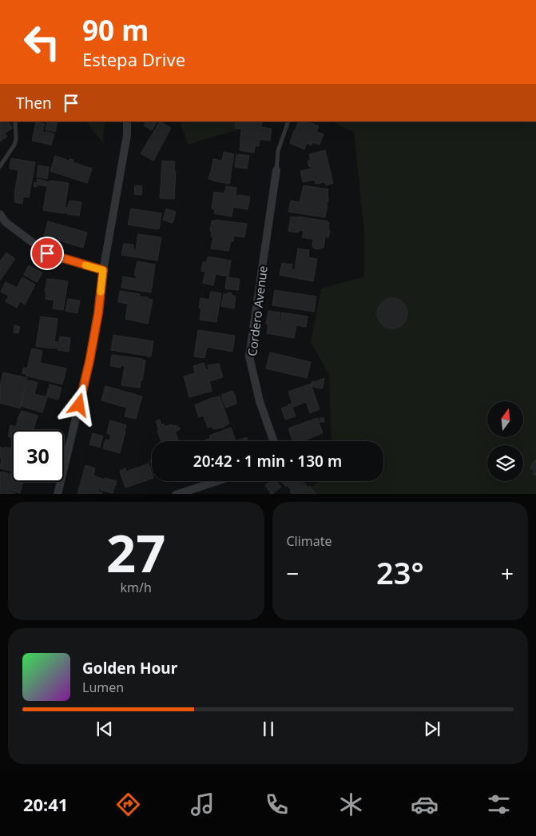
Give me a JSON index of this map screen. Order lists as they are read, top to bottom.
{
  "streets": {
    "street": ["Cordero Avenue"]
  },
  "north": "top",
  "page": {
    "turn": ["90 m", "Estepa Drive"],
    "then": "Then",
    "limit": "30",
    "trip": "20:42 · 1 min · 130 m",
    "tile": [
      ["27", "km/h"],
      "Climate"
    ],
    "heat": ["−", "23°", "+"],
    "song": ["Golden Hour", "Lumen"],
    "tabs": "20:41"
  }
}
